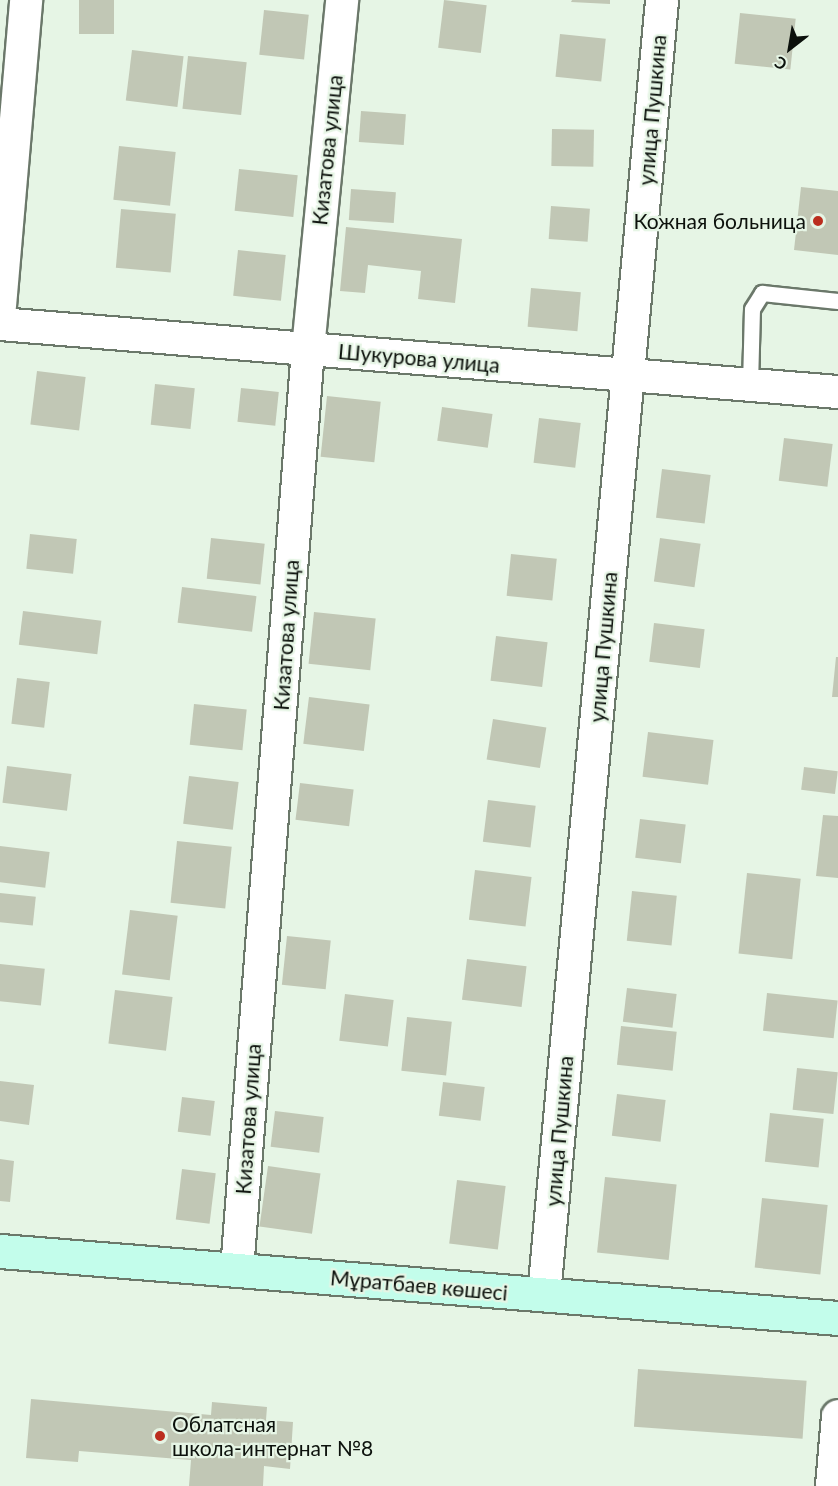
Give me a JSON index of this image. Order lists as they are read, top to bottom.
{
  "streets": {
    "street": [
      "улица Пушкина",
      "Кизатова улица",
      "Шукурова улица",
      "Мұратбаев көшесі"
    ]
  },
  "crossings": [
    ["улица Пушкина", "Шукурова улица"],
    ["улица Пушкина", "Мұратбаев көшесі"],
    ["Кизатова улица", "Шукурова улица"],
    ["Кизатова улица", "Мұратбаев көшесі"]
  ],
  "places": ["Кожная больница", "Облатсная школа-интернат №8"],
  "north": "bottom left"
}
